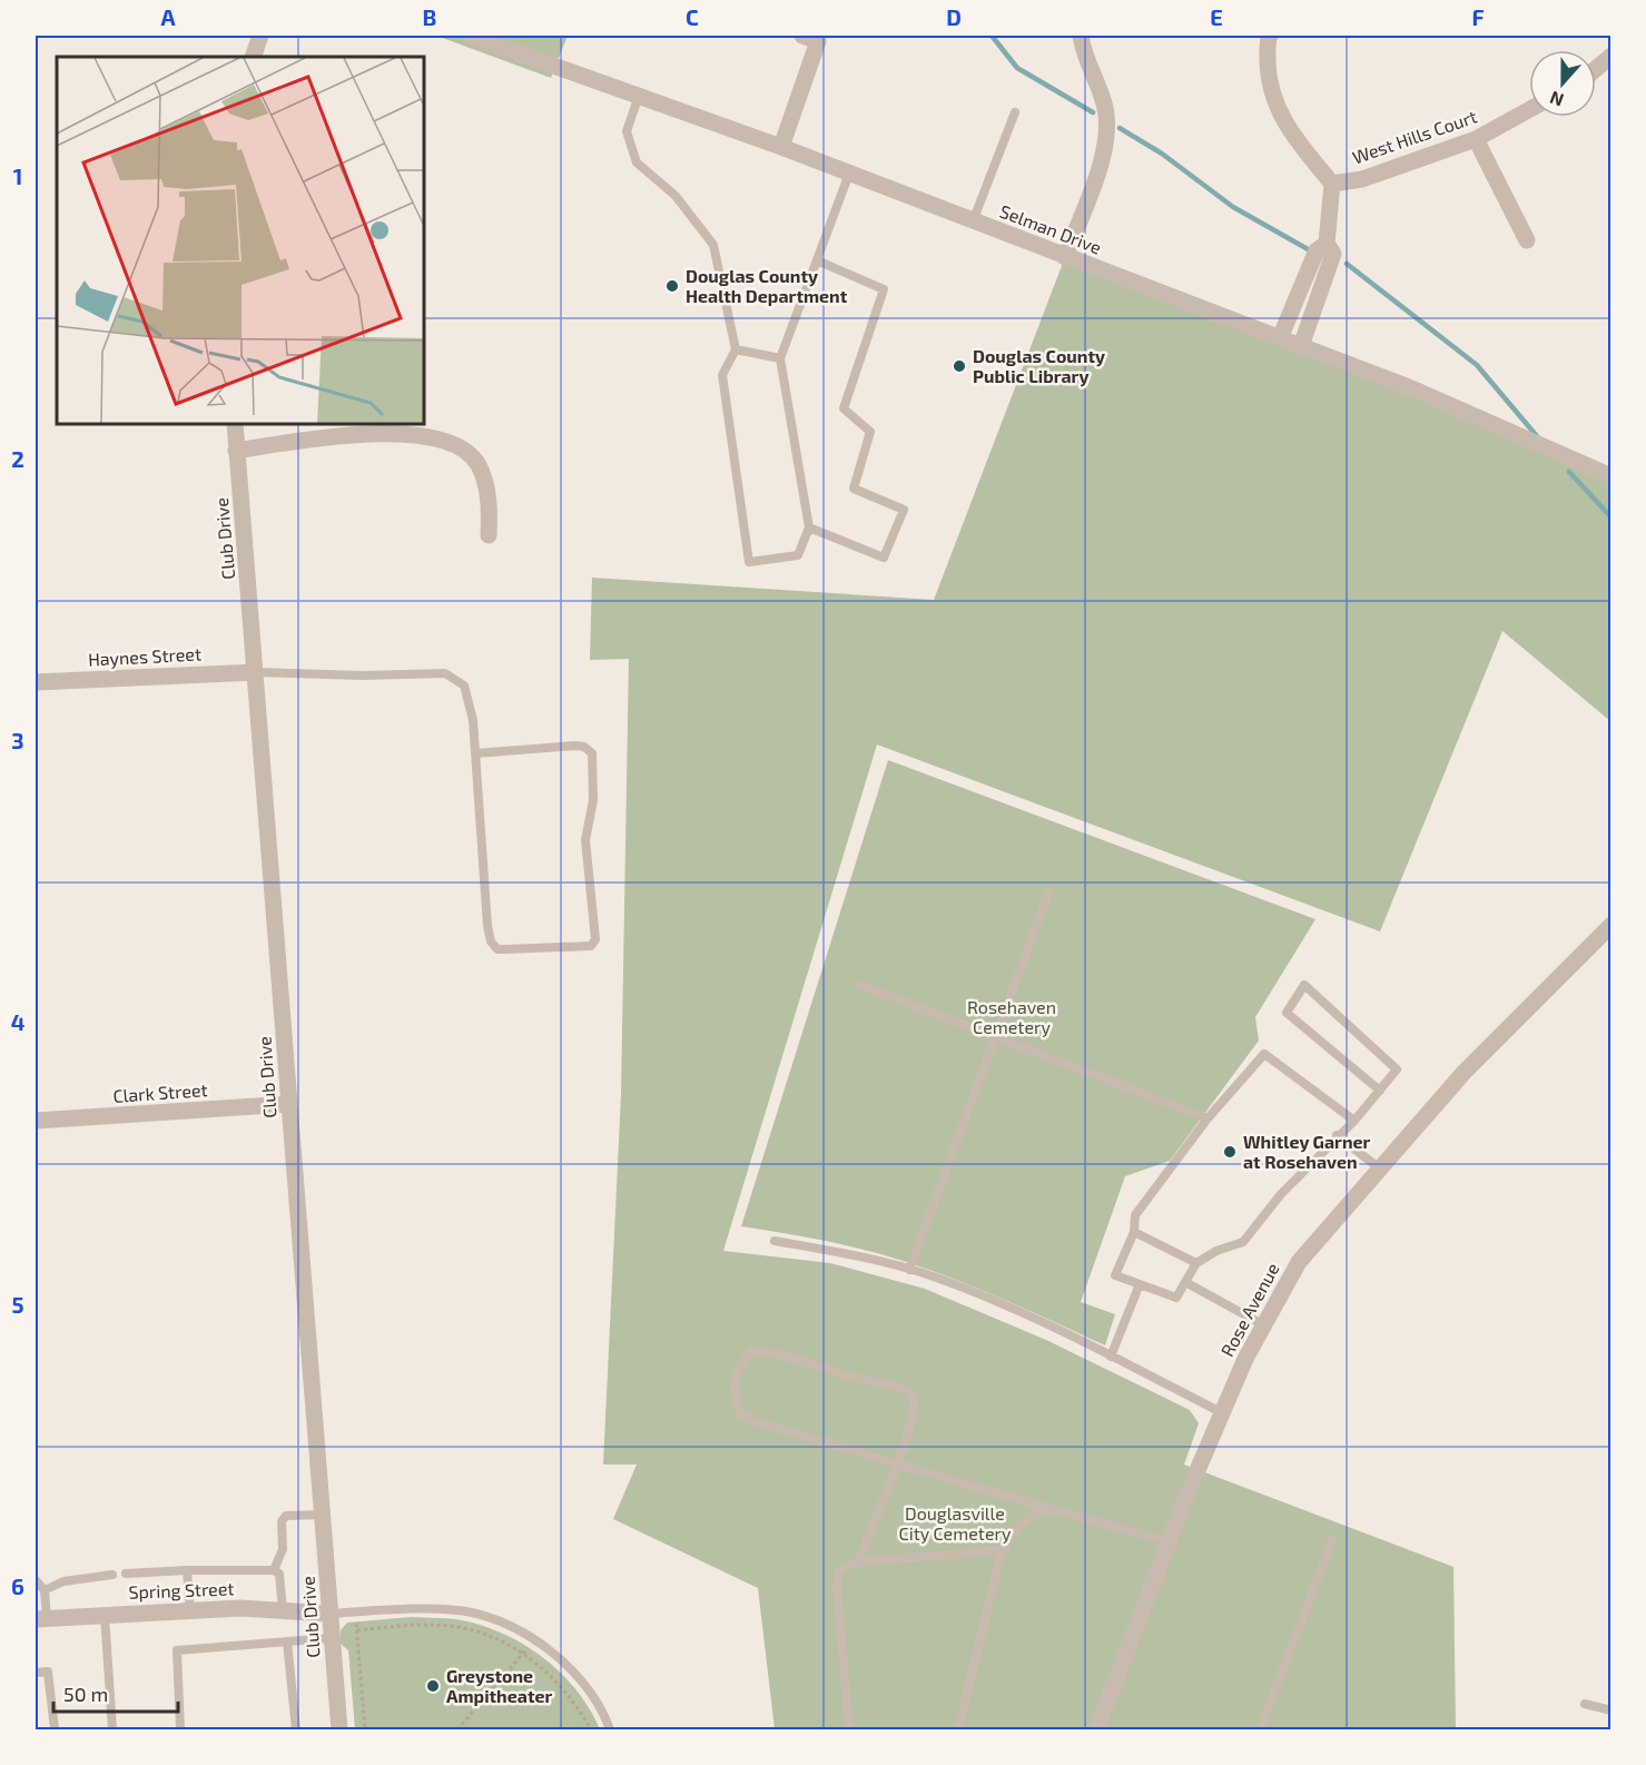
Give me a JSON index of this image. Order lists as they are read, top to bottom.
{
  "streets": {
    "street": [
      "West Hills Court",
      "Selman Drive",
      "Club Drive",
      "Haynes Street",
      "Clark Street",
      "Rose Avenue",
      "Spring Street"
    ]
  },
  "crossings": [
    ["Club Drive", "Haynes Street"],
    ["Club Drive", "Clark Street"],
    ["Club Drive", "Spring Street"]
  ],
  "parks": ["Rosehaven Cemetery", "Douglasville City Cemetery"],
  "places": [
    "Douglas County Health Department",
    "Douglas County Public Library",
    "Whitley Garner at Rosehaven",
    "Greystone Ampitheater"
  ],
  "scale_bar": "50 m",
  "north": "bottom",
  "grid": {
    "columns": [
      "A",
      "B",
      "C",
      "D",
      "E",
      "F"
    ],
    "rows": [
      "1",
      "2",
      "3",
      "4",
      "5",
      "6"
    ]
  }
}
